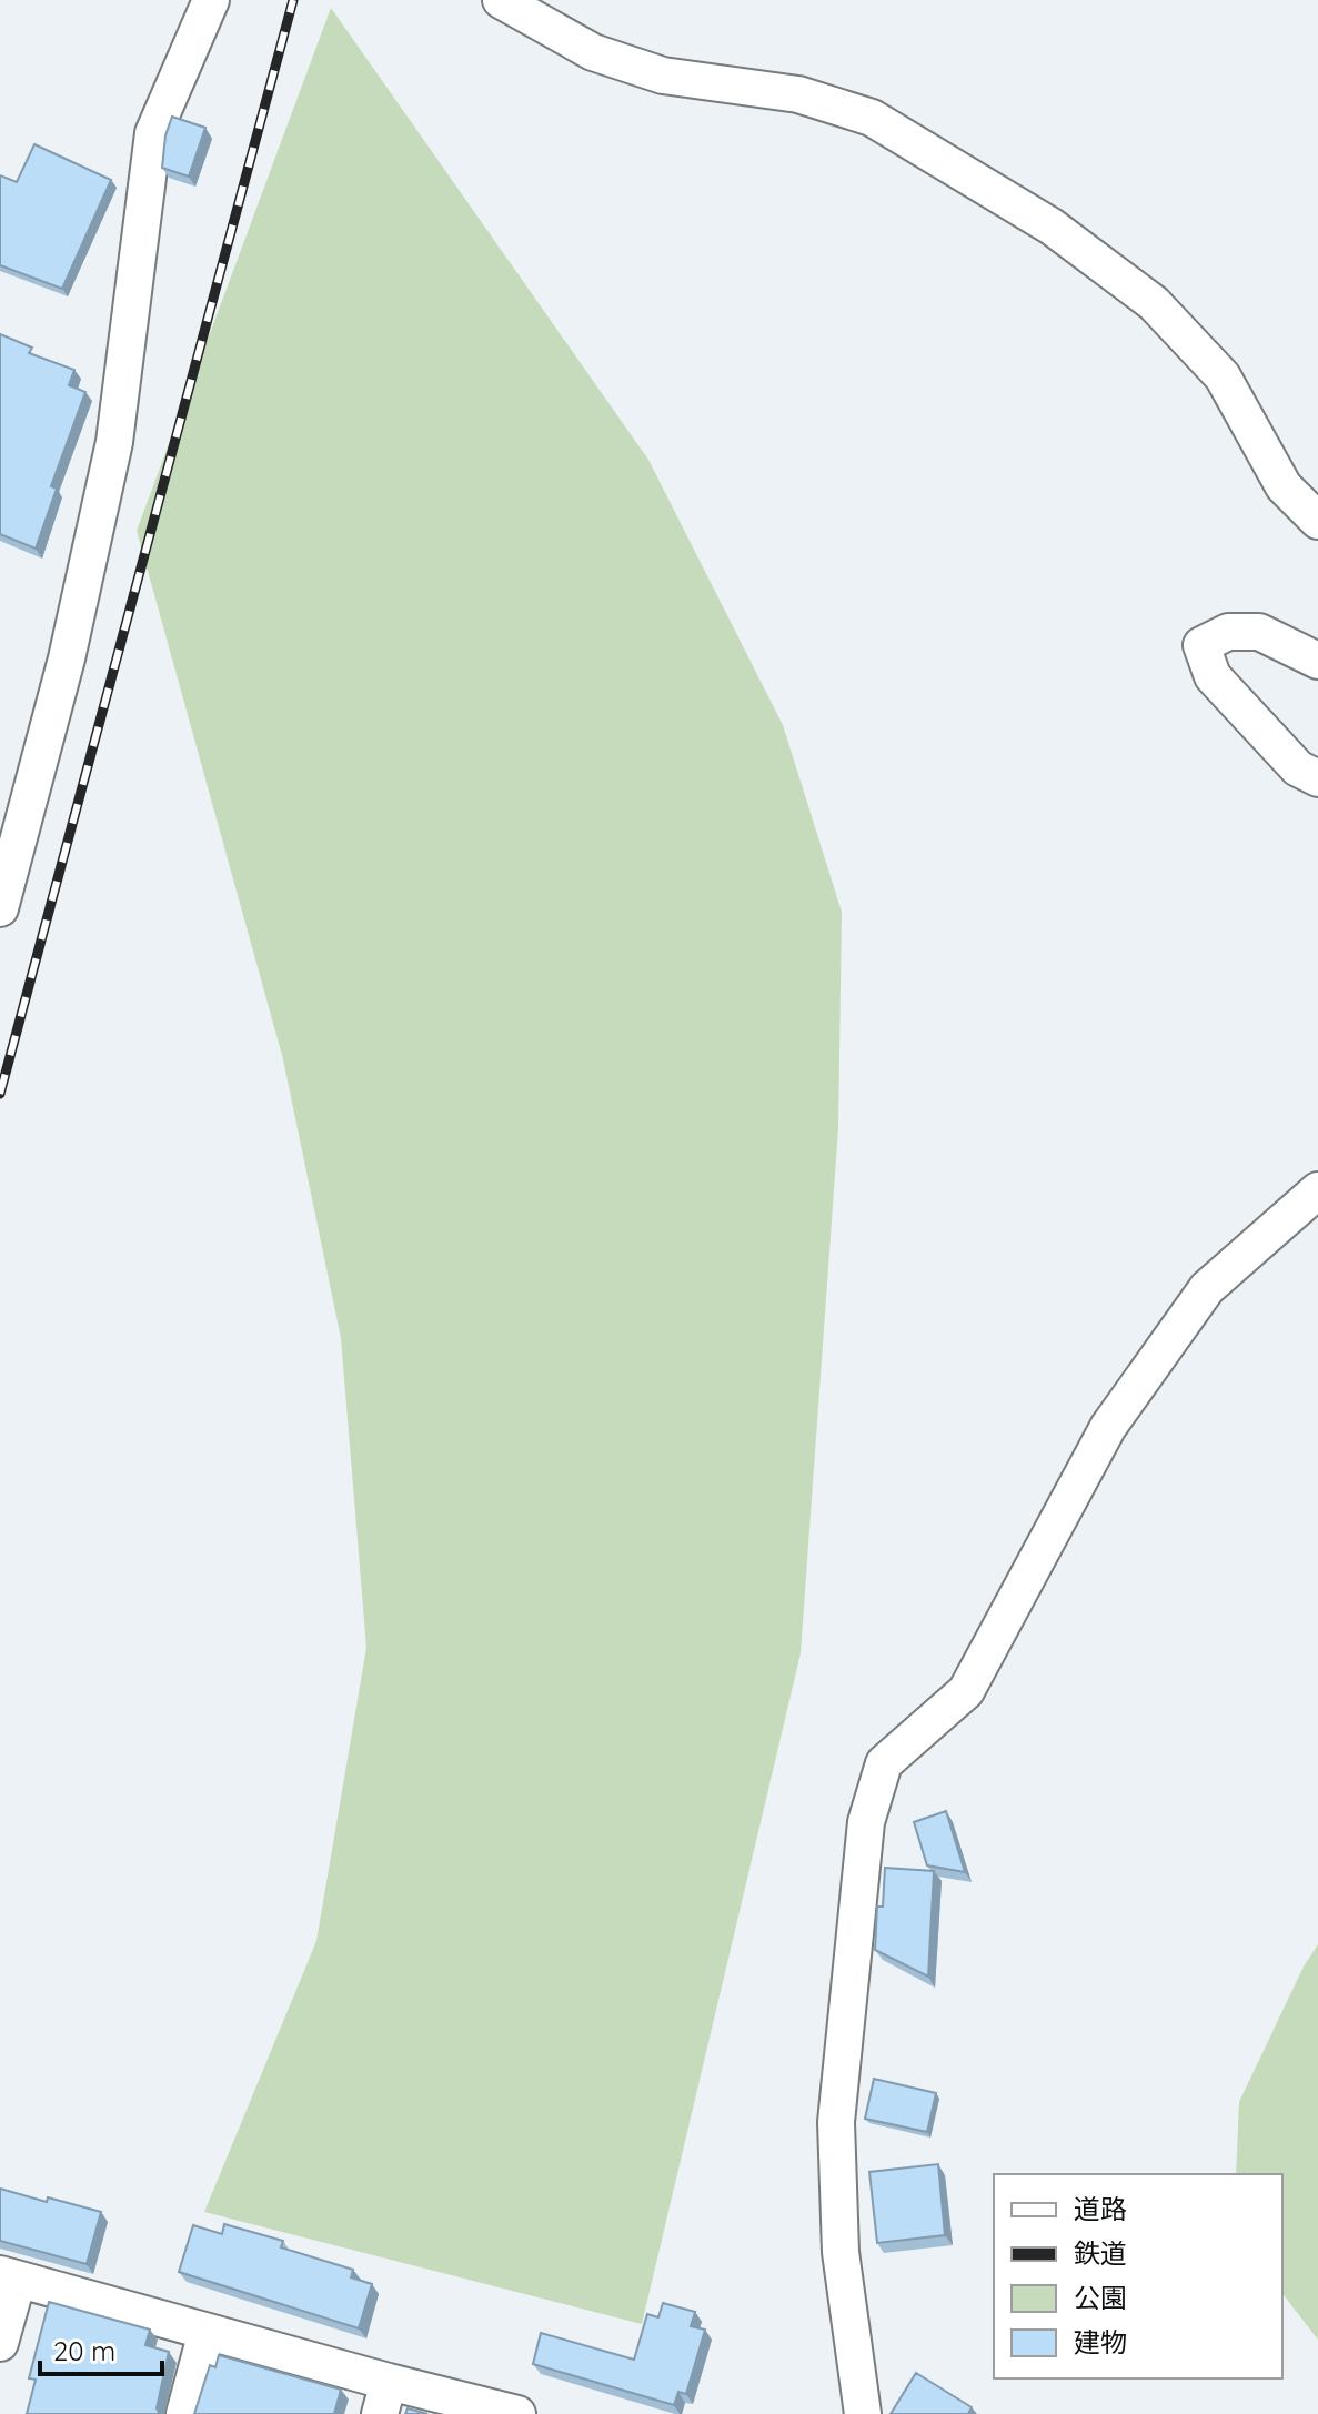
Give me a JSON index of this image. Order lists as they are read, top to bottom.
{
  "legend": [
    "道路",
    "鉄道",
    "公園",
    "建物"
  ],
  "scale_bar": "20 m"
}
